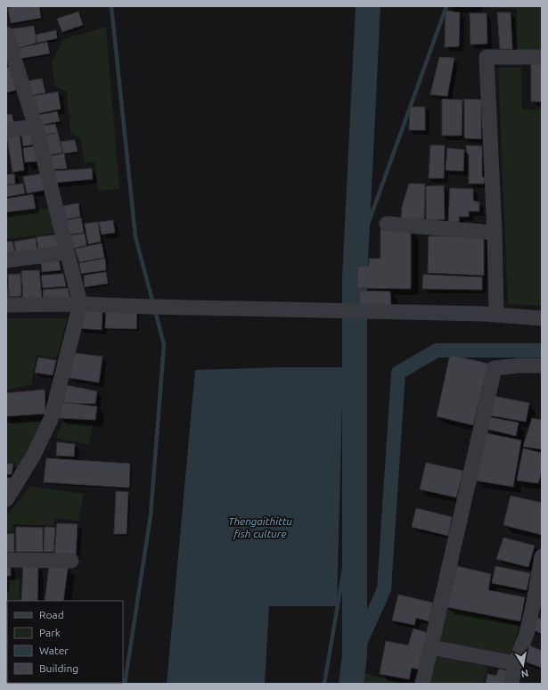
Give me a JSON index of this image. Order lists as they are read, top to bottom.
{
  "water": ["Thengaithittu fish culture"],
  "legend": [
    "Road",
    "Park",
    "Water",
    "Building"
  ],
  "north": "bottom"
}
